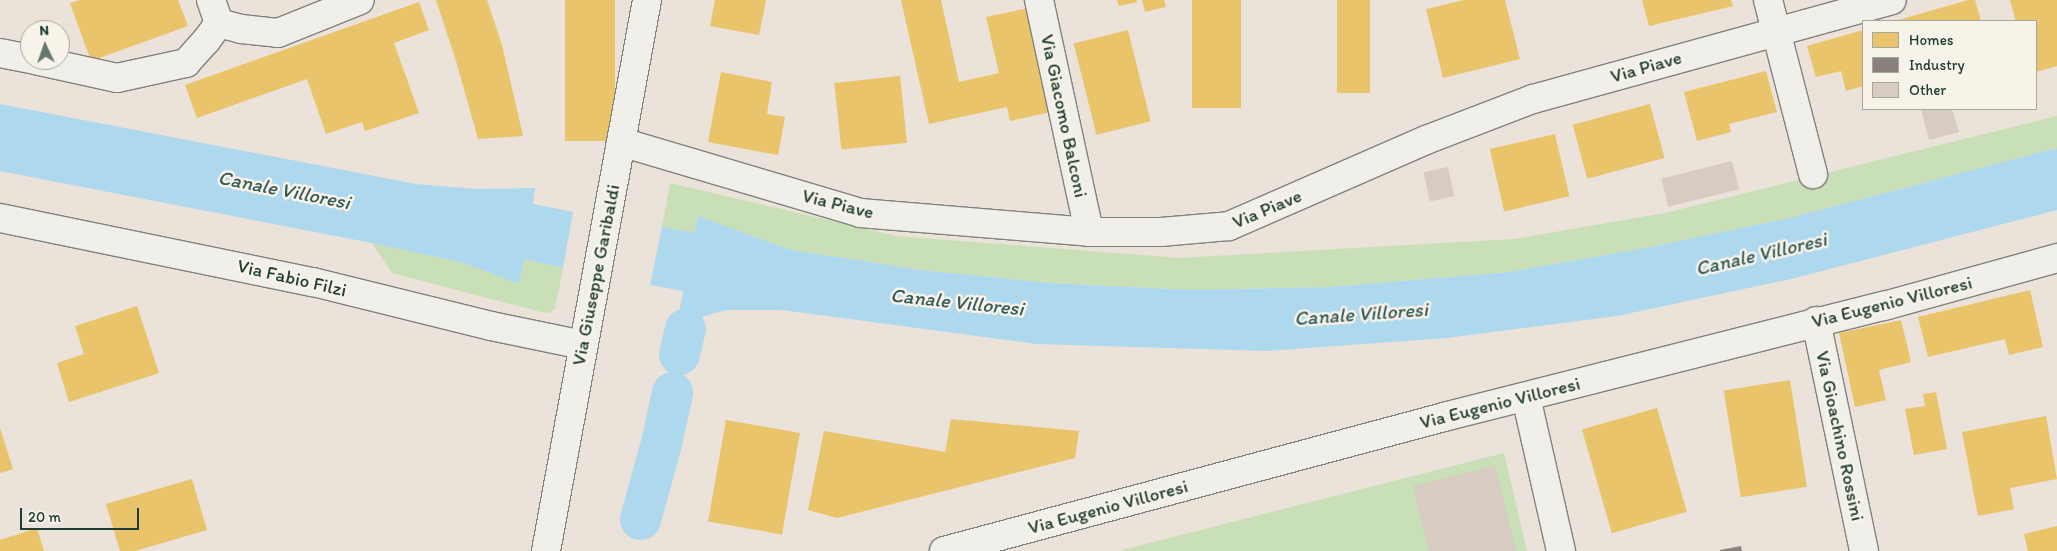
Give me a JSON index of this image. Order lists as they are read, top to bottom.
{
  "streets": {
    "street": [
      "Via Piave",
      "Via Giacomo Balconi",
      "Via Giuseppe Garibaldi",
      "Via Fabio Filzi",
      "Via Eugenio Villoresi",
      "Via Gioachino Rossini"
    ]
  },
  "crossings": [
    ["Via Piave", "Via Giacomo Balconi"],
    ["Via Piave", "Via Giuseppe Garibaldi"],
    ["Via Giuseppe Garibaldi", "Via Fabio Filzi"],
    ["Via Eugenio Villoresi", "Via Gioachino Rossini"]
  ],
  "water": ["Canale Villoresi"],
  "legend": ["Homes", "Industry", "Other"],
  "scale_bar": "20 m",
  "north": "top"
}
